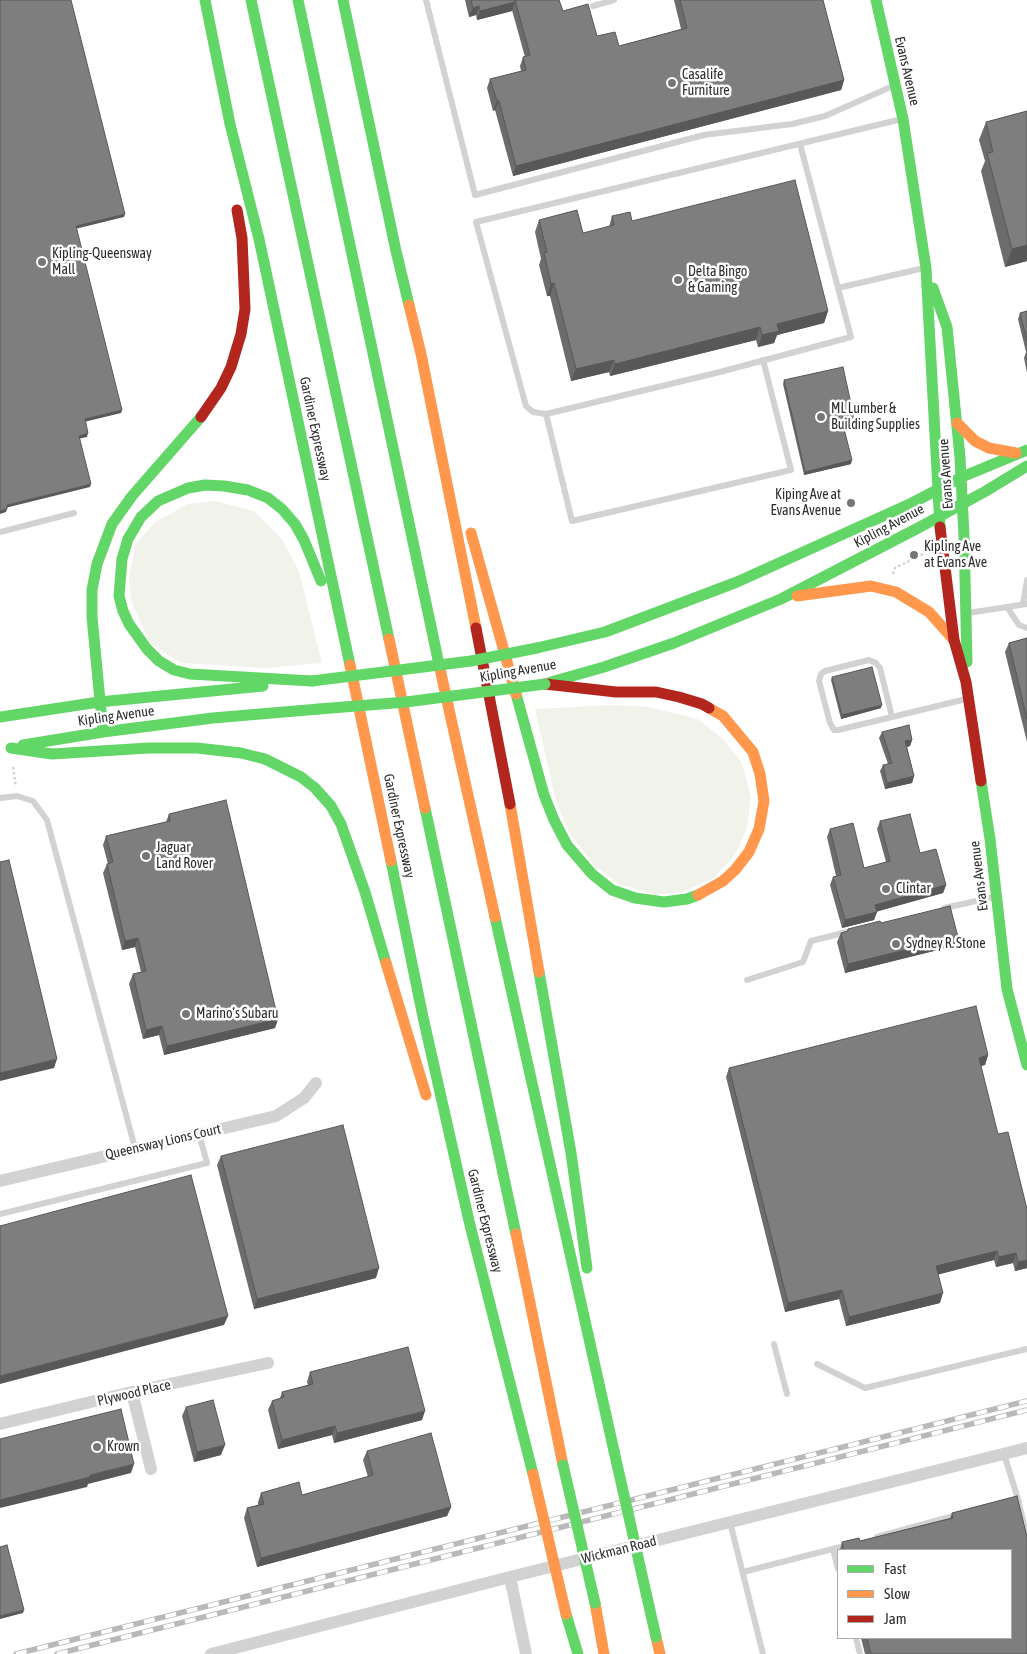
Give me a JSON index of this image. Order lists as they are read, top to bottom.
{
  "streets": {
    "main road": ["Evans Avenue", "Gardiner Expressway", "Kipling Avenue"],
    "street": ["Queensway Lions Court", "Plywood Place", "Wickman Road"]
  },
  "crossings": [
    ["Evans Avenue", "Kipling Avenue"]
  ],
  "places": [
    "Casalife Furniture",
    "Kipling-Queensway Mall",
    "Delta Bingo & Gaming",
    "ML Lumber & Building Supplies",
    "Kiping Ave at Evans Avenue",
    "Kipling Ave at Evans Ave",
    "Jaguar Land Rover",
    "Clintar",
    "Sydney R. Stone",
    "Marino’s Subaru",
    "Krown"
  ],
  "legend": ["Fast", "Slow", "Jam"]
}
